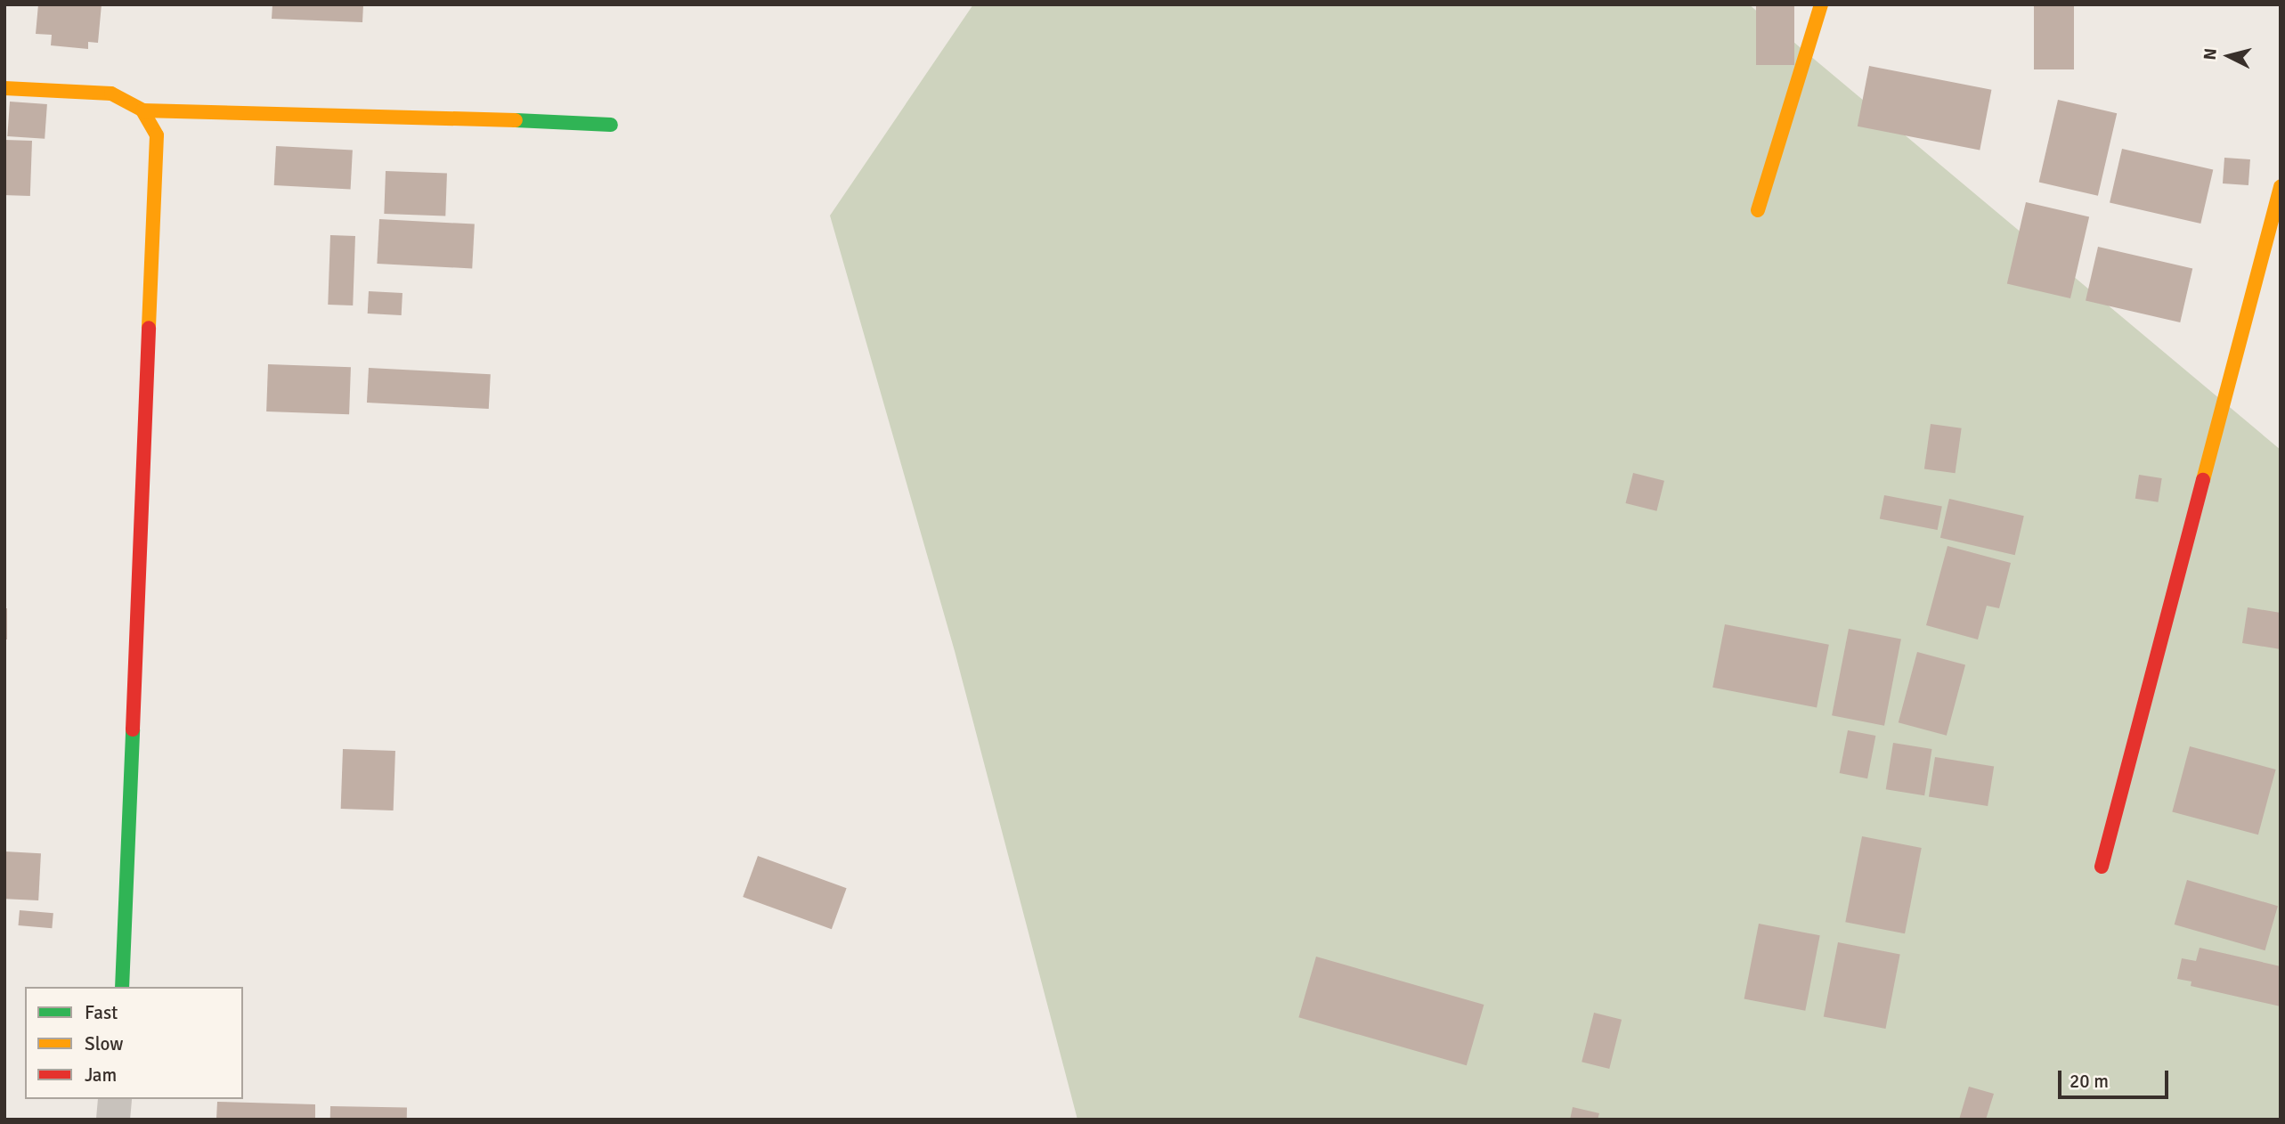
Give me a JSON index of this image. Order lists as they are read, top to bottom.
{
  "legend": ["Fast", "Slow", "Jam"],
  "scale_bar": "20 m",
  "north": "left"
}
